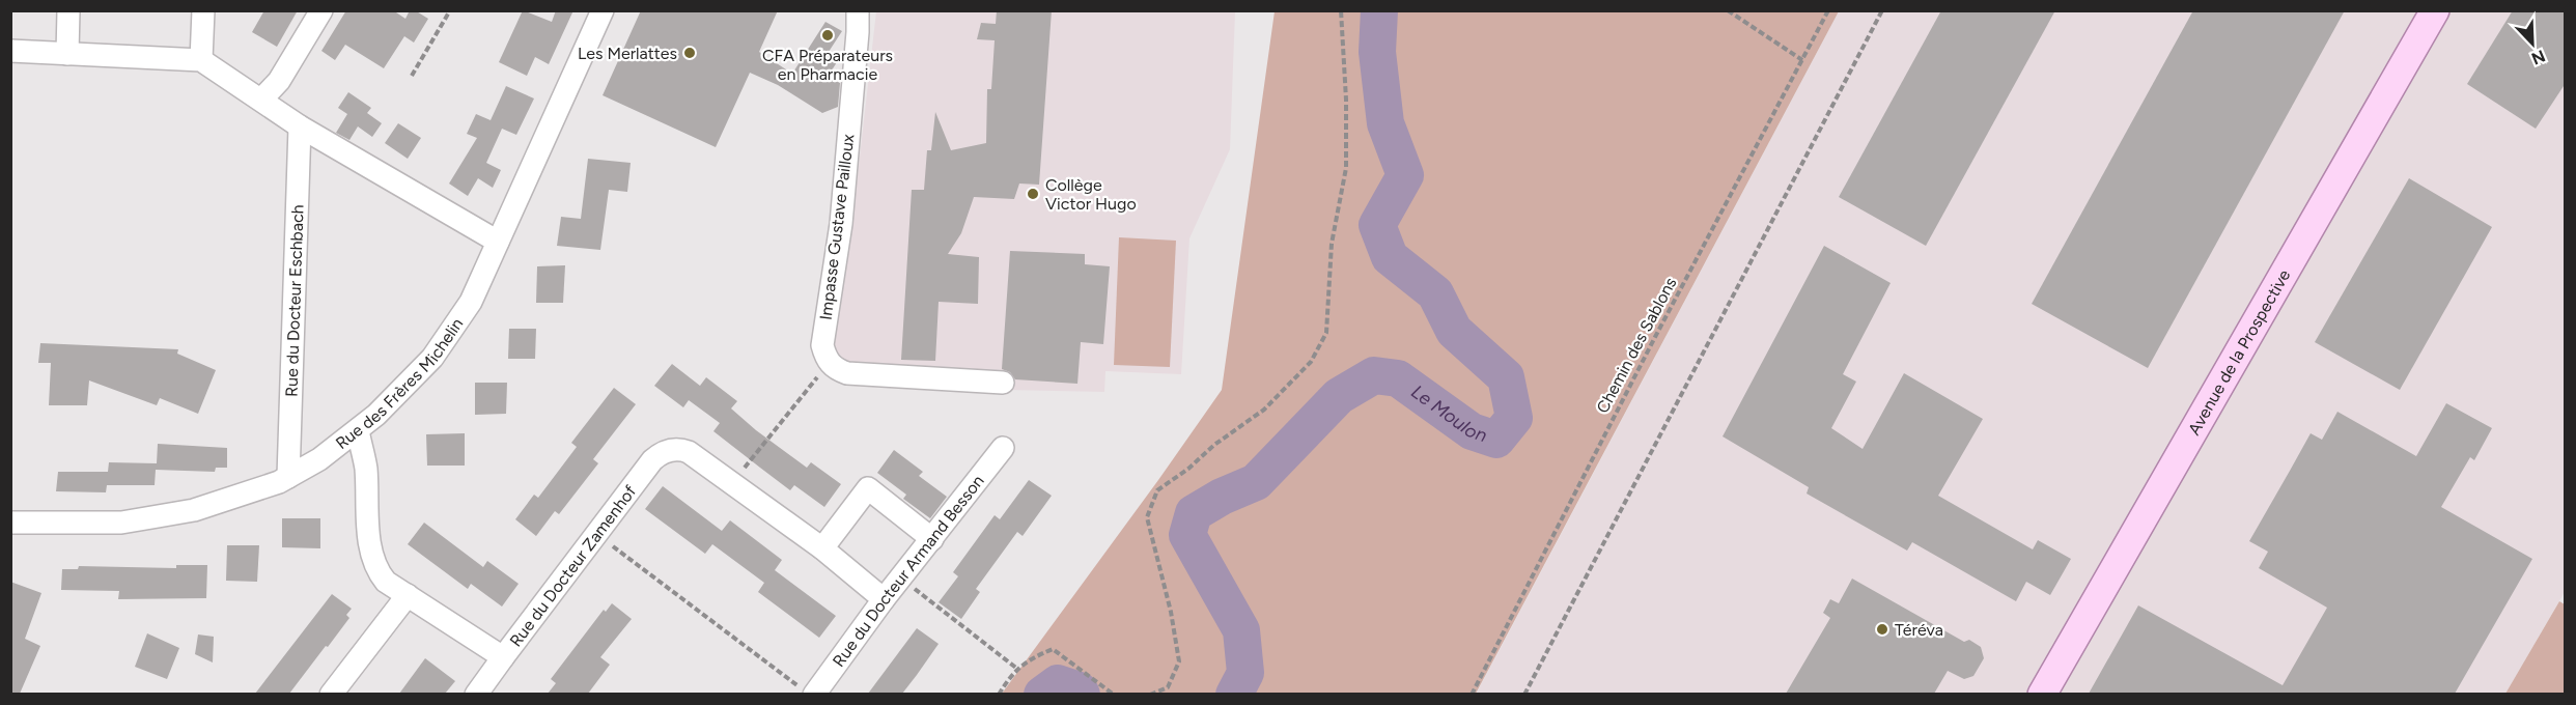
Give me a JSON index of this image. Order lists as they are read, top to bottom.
{
  "streets": {
    "main road": ["Avenue de la Prospective"],
    "street": [
      "Impasse Gustave Pailloux",
      "Rue du Docteur Eschbach",
      "Rue des Frères Michelin",
      "Rue du Docteur Zamenhof",
      "Rue du Docteur Armand Besson"
    ],
    "path": ["Chemin des Sablons"]
  },
  "crossings": [
    ["Rue du Docteur Eschbach", "Rue des Frères Michelin"],
    ["Rue des Frères Michelin", "Rue du Docteur Zamenhof"],
    ["Rue du Docteur Zamenhof", "Rue du Docteur Armand Besson"]
  ],
  "water": ["Le Moulon"],
  "places": [
    "CFA Préparateurs en Pharmacie",
    "Les Merlattes",
    "Collège Victor Hugo",
    "Téréva"
  ],
  "north": "bottom right"
}
